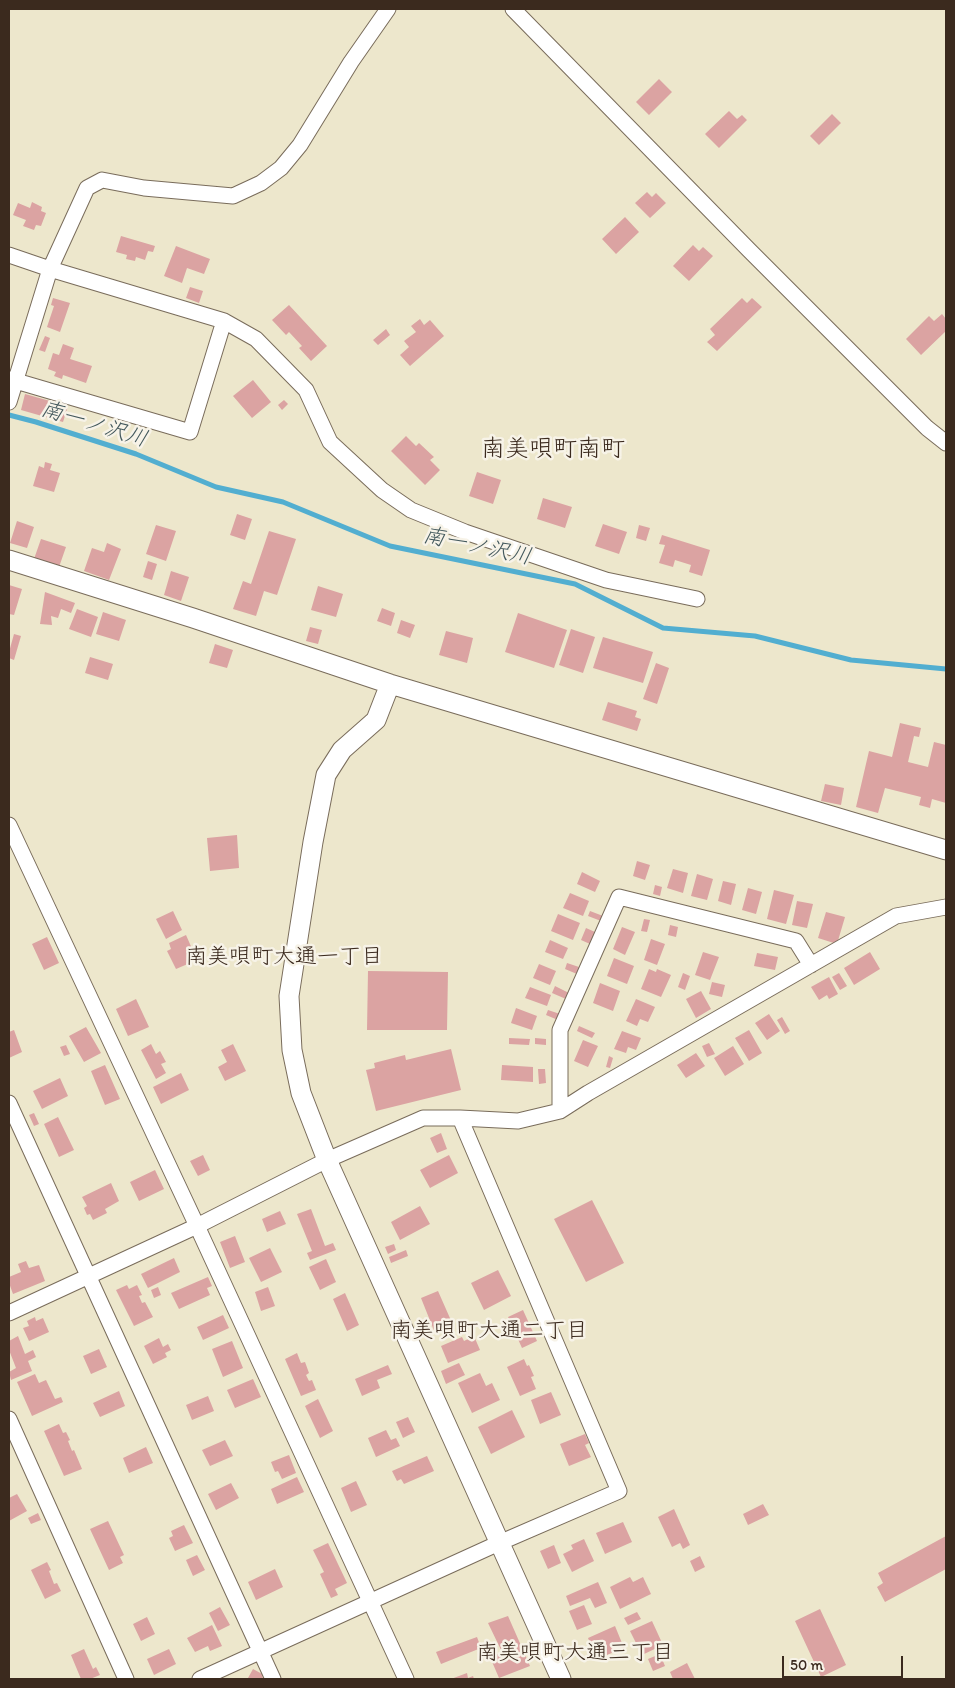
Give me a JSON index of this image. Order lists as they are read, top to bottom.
{
  "districts": [
    "南美唄町南町",
    "南美唄町大通一丁目",
    "南美唄町大通二丁目",
    "南美唄町大通三丁目"
  ],
  "water": ["南一ノ沢川"],
  "scale_bar": "50 m"
}
